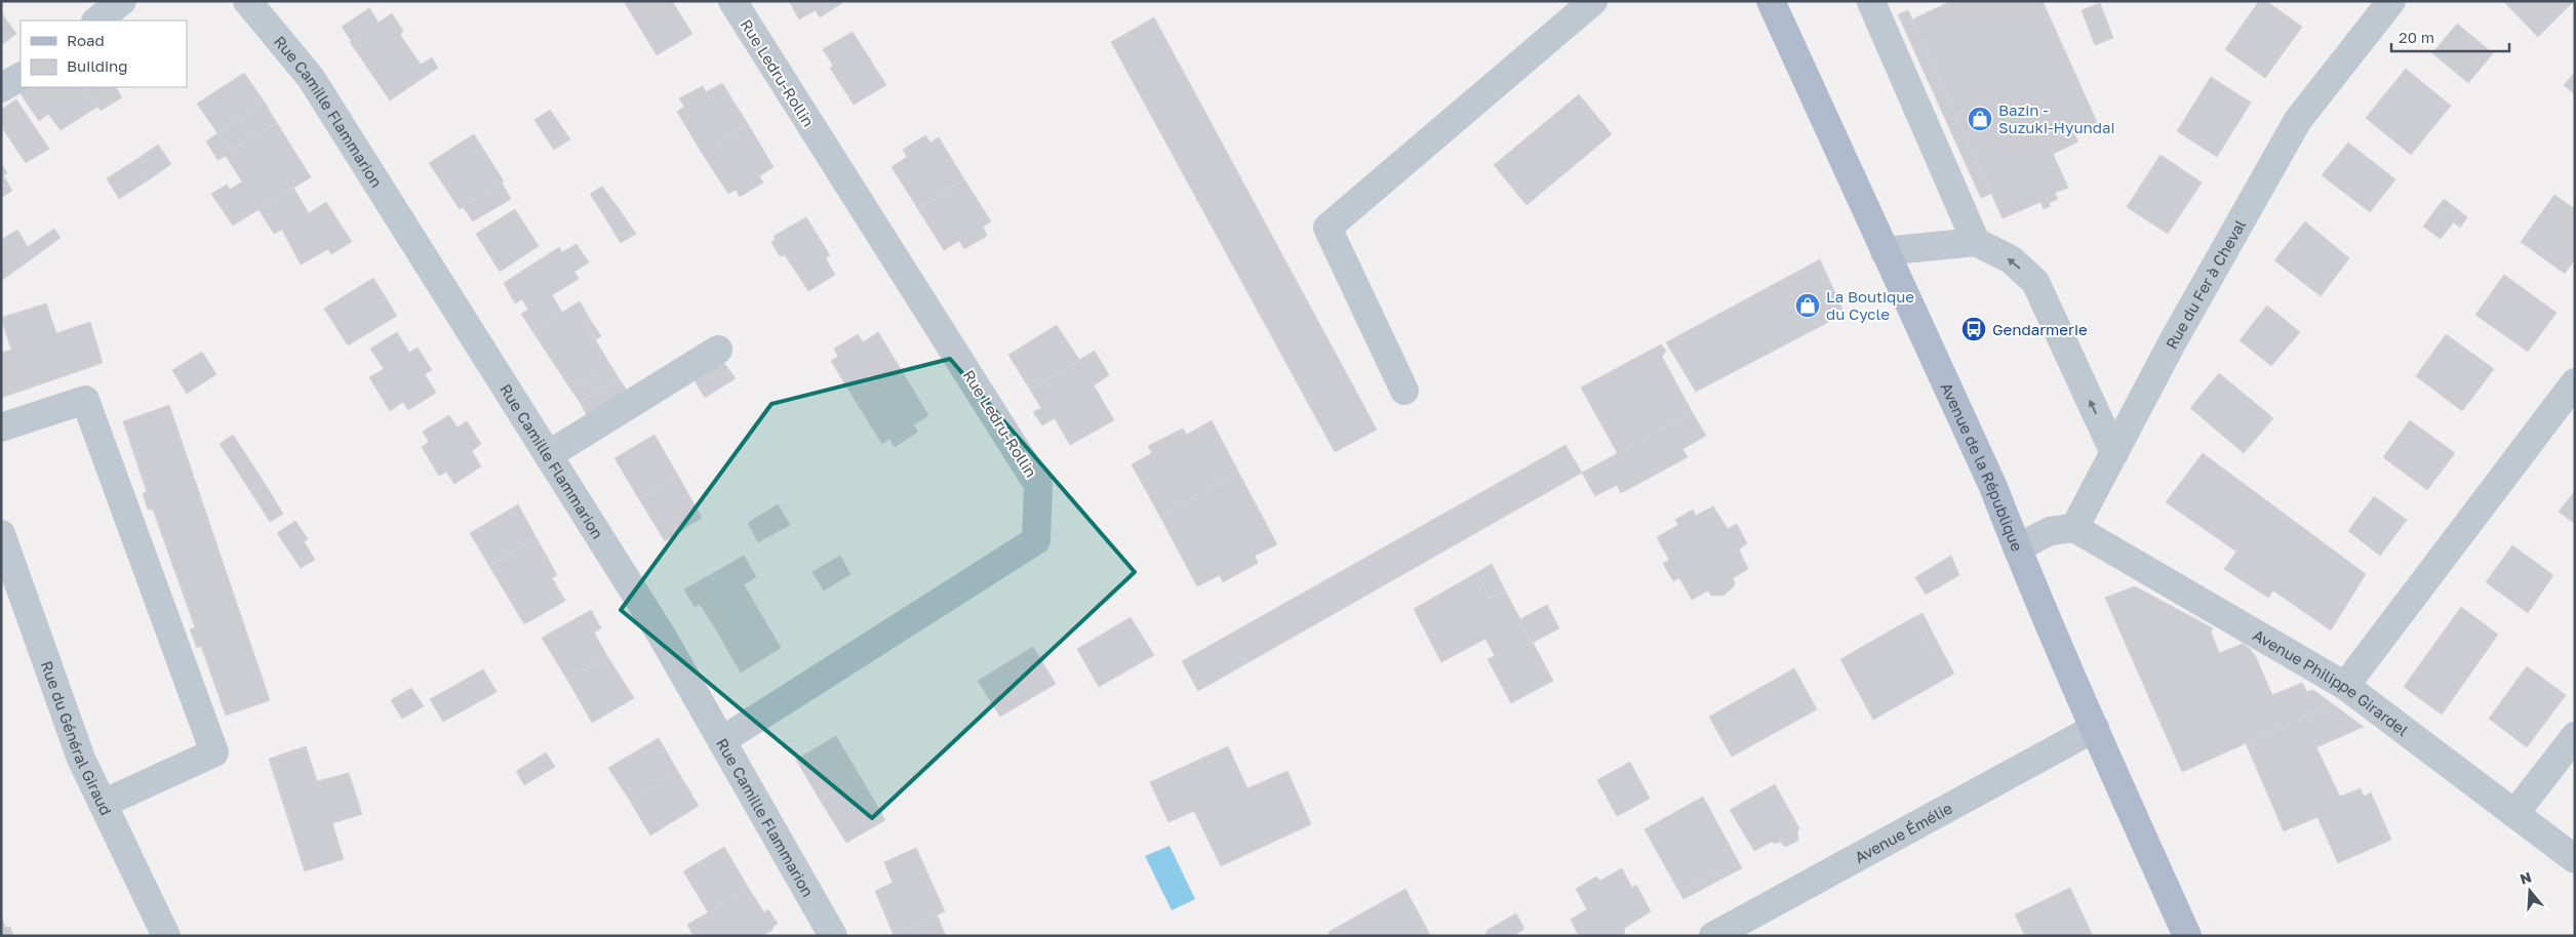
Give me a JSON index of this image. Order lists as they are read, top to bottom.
{
  "streets": {
    "main road": ["Avenue de la République"],
    "street": [
      "Rue Ledru-Rollin",
      "Rue Camille Flammarion",
      "Rue du Fer à Cheval",
      "Avenue Philippe Girardel",
      "Rue du Général Giraud",
      "Avenue Émélie"
    ]
  },
  "crossings": [
    ["Rue Ledru-Rollin", "Rue Camille Flammarion"],
    ["Rue du Fer à Cheval", "Avenue Philippe Girardel"],
    ["Avenue de la République", "Avenue Émélie"]
  ],
  "places": {
    "shop": ["Bazin - Suzuki-Hyundai", "La Boutique du Cycle"],
    "bus stop": ["Gendarmerie"]
  },
  "legend": ["Road", "Building"],
  "scale_bar": "20 m",
  "north": "top"
}
